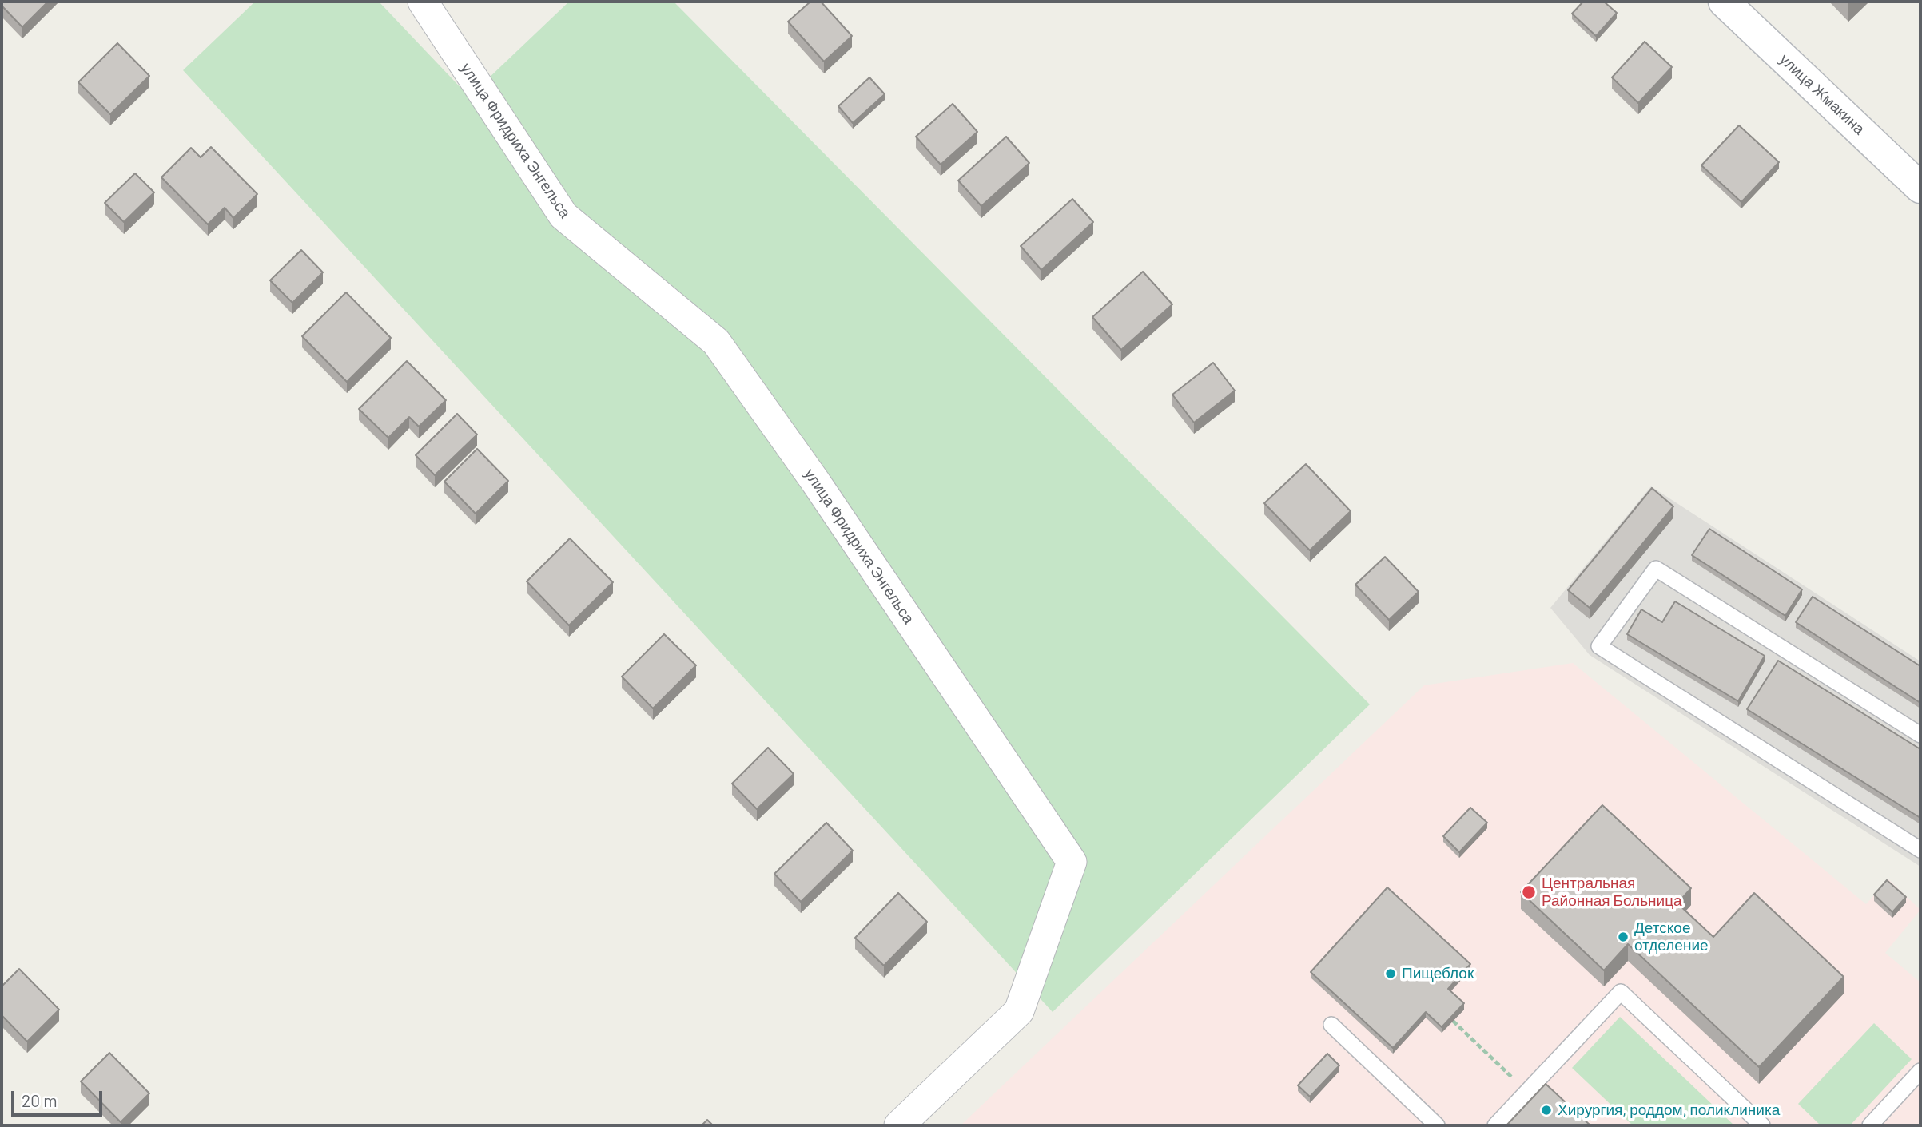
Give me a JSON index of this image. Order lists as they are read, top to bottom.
{
  "streets": {
    "street": ["улица Жмакина", "улица Фридриха Энгельса"]
  },
  "places": [
    "Центральная Районная Больница",
    "Детское отделение",
    "Пищеблок",
    "Хирургия, роддом, поликлиника"
  ],
  "scale_bar": "20 m"
}
